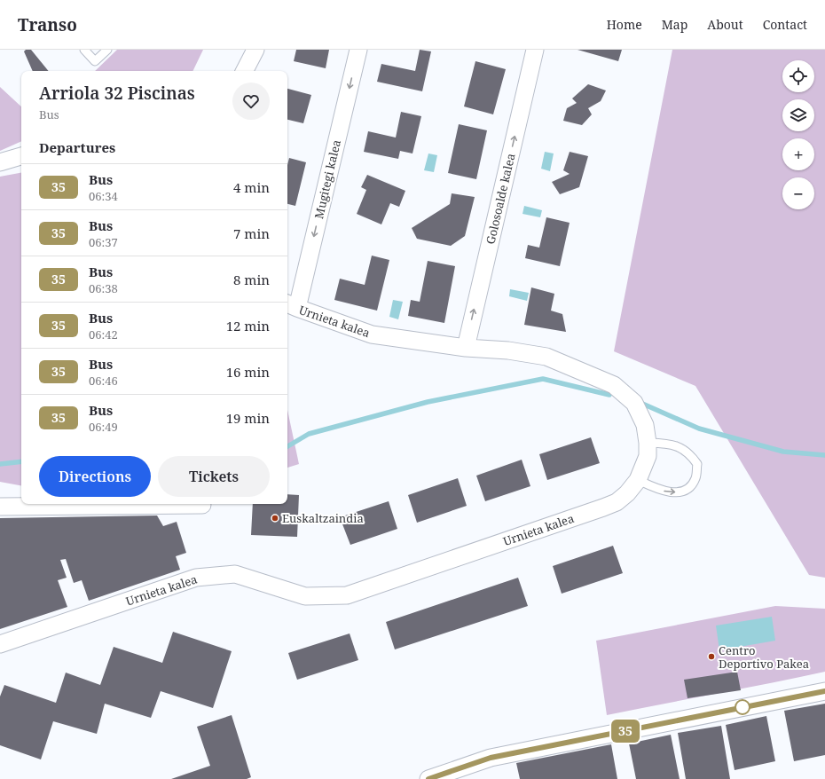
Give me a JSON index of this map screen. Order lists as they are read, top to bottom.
{
  "streets": {
    "street": ["Mugitegi kalea", "Golosoalde kalea", "Urnieta kalea"]
  },
  "crossings": [
    ["Mugitegi kalea", "Urnieta kalea"],
    ["Golosoalde kalea", "Urnieta kalea"]
  ],
  "one_way": ["Mugitegi kalea", "Golosoalde kalea"],
  "places": ["Euskaltzaindia", "Centro Deportivo Pakea"],
  "lines": ["bus line 35"],
  "page": {
    "header": "Transo",
    "nav": [
      "Home",
      "Map",
      "About",
      "Contact"
    ],
    "on_map": "35",
    "map_buttons": ["+", "−"],
    "heading": [
      ["Arriola 32 Piscinas", "Bus"],
      "Departures"
    ],
    "list": [
      {
        "mark": "35",
        "name": "Bus",
        "note": "06:34",
        "value": "4 min"
      },
      {
        "mark": "35",
        "name": "Bus",
        "note": "06:37",
        "value": "7 min"
      },
      {
        "mark": "35",
        "name": "Bus",
        "note": "06:38",
        "value": "8 min"
      },
      {
        "mark": "35",
        "name": "Bus",
        "note": "06:42",
        "value": "12 min"
      },
      {
        "mark": "35",
        "name": "Bus",
        "note": "06:46",
        "value": "16 min"
      },
      {
        "mark": "35",
        "name": "Bus",
        "note": "06:49",
        "value": "19 min"
      }
    ],
    "buttons": ["Directions", "Tickets"]
  }
}
